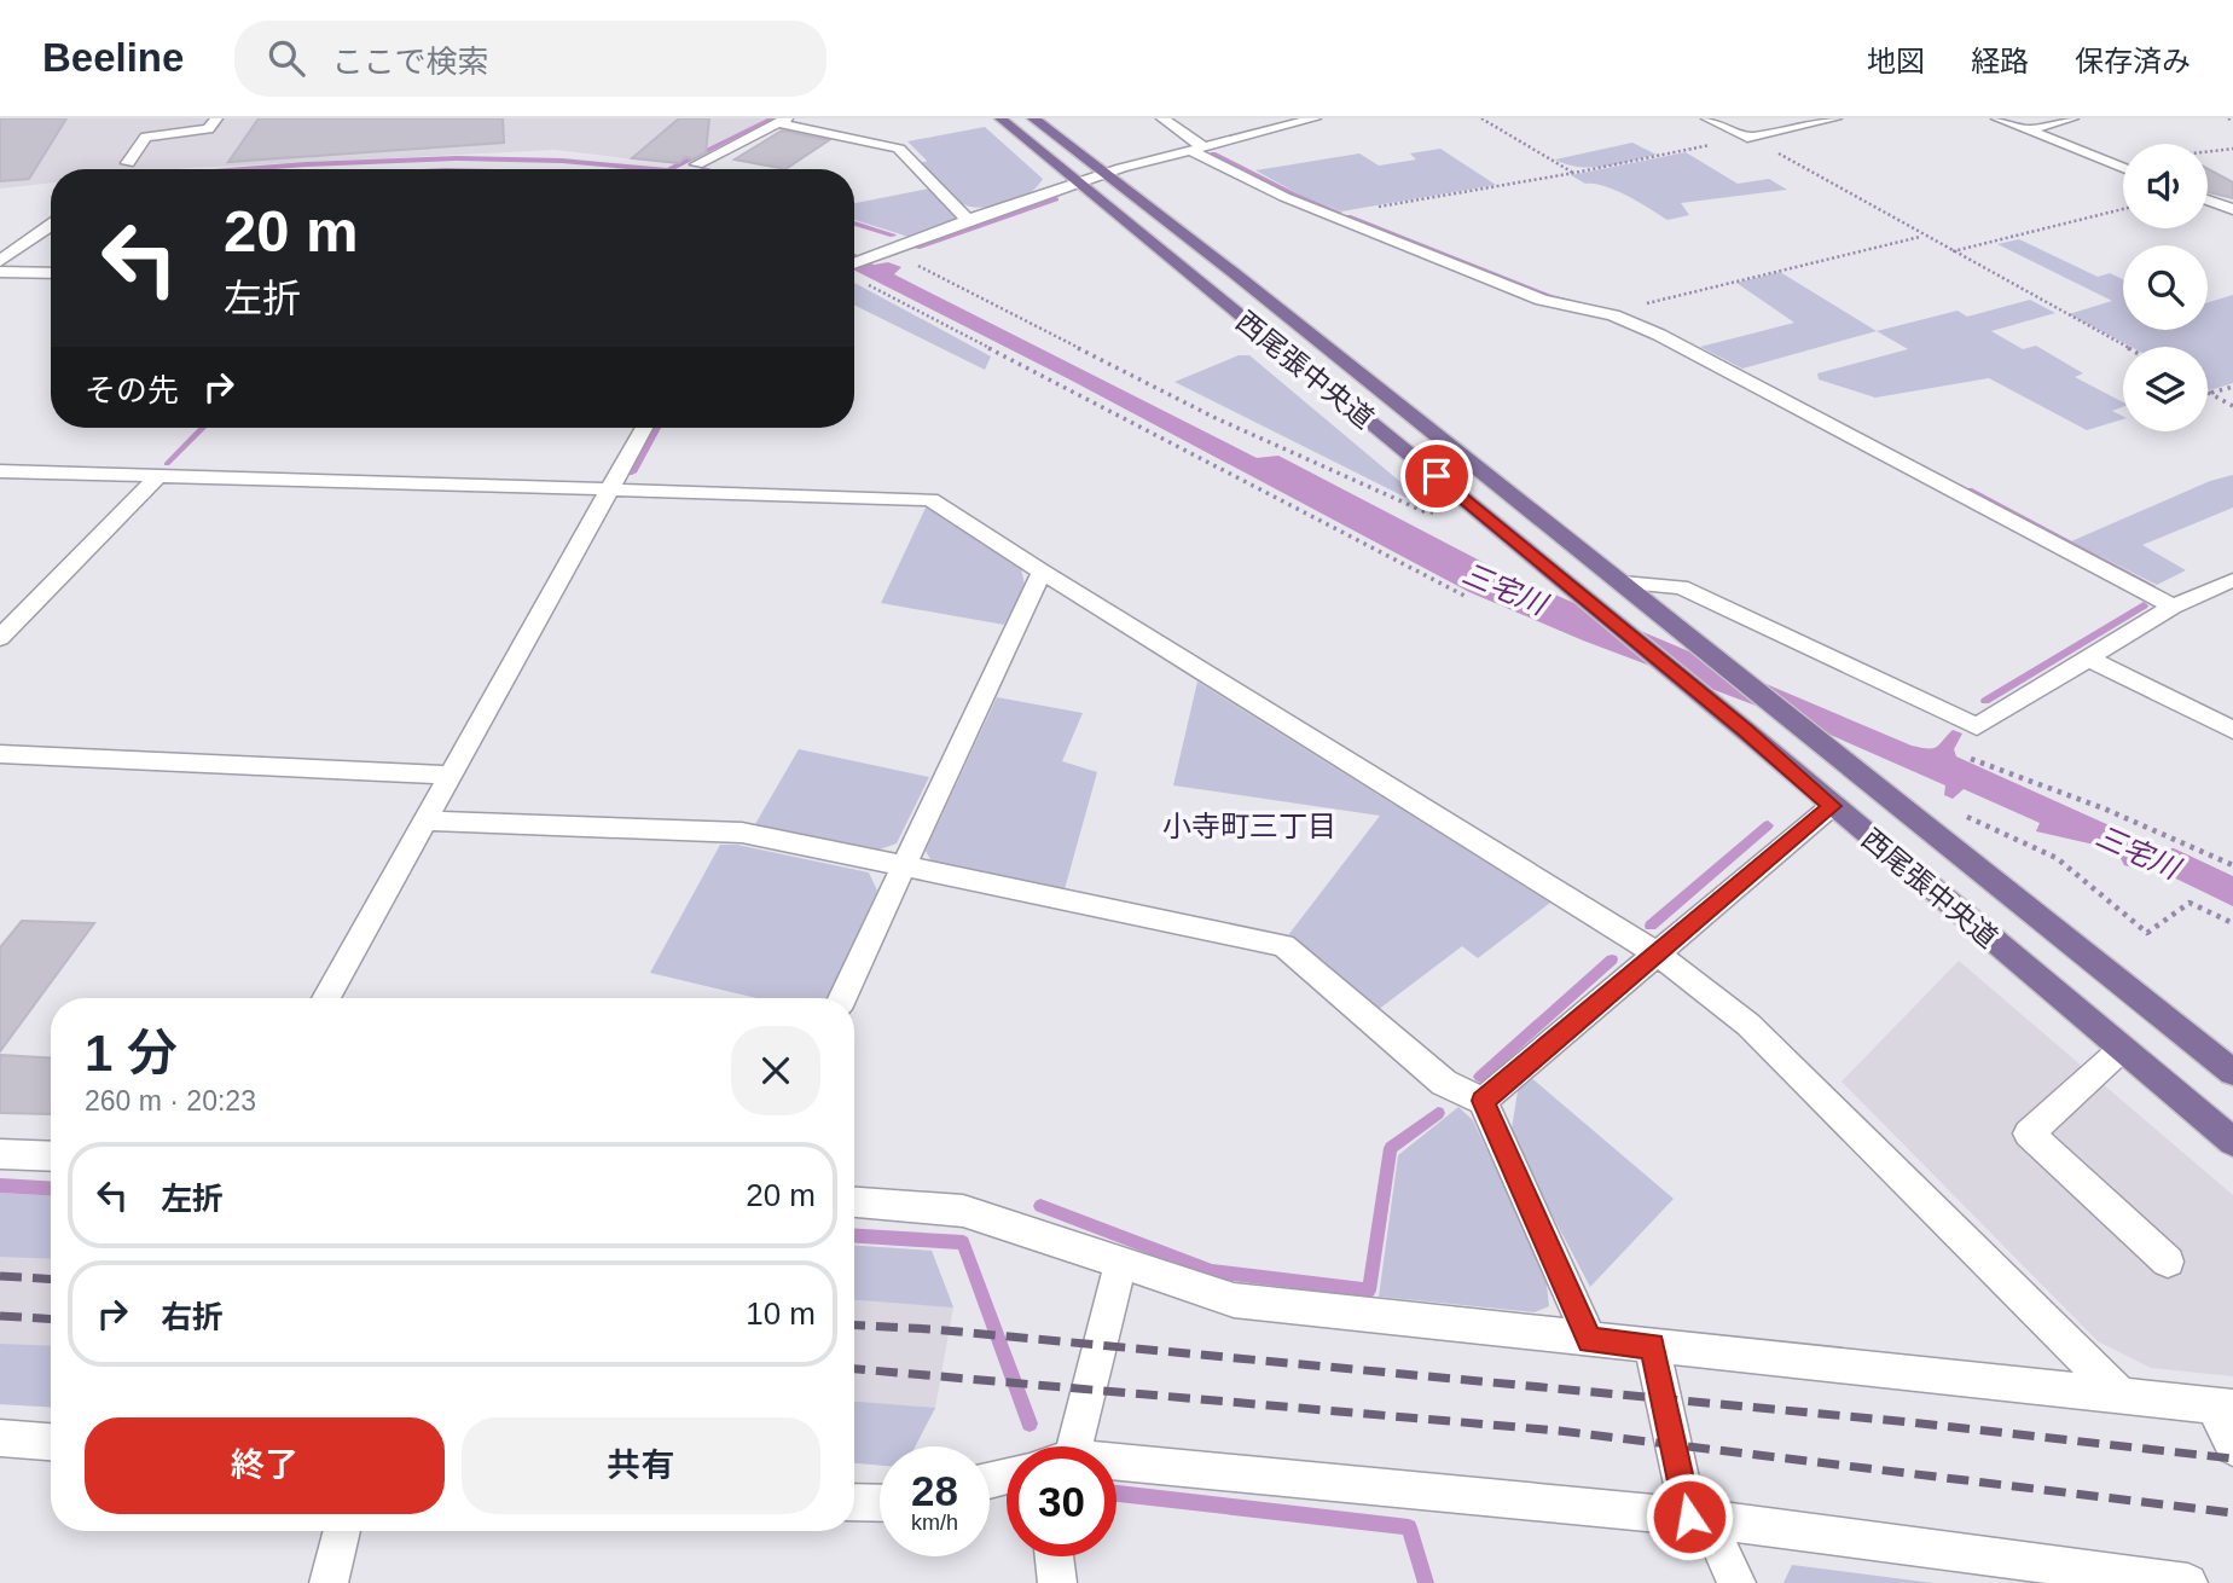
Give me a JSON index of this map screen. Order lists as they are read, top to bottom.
{
  "streets": {
    "main road": ["西尾張中央道"]
  },
  "districts": ["小寺町三丁目"],
  "water": ["三宅川"],
  "page": {
    "header": "Beeline",
    "search": "ここで検索",
    "nav": ["地図", "経路", "保存済み"],
    "turn": ["20 m", "左折"],
    "then": "その先",
    "heading": ["1 分", "260 m · 20:23"],
    "list": [
      {
        "name": "左折",
        "value": "20 m"
      },
      {
        "name": "右折",
        "value": "10 m"
      }
    ],
    "buttons": ["終了", "共有"],
    "speed": "28 km/h",
    "limit": "30"
  }
}
